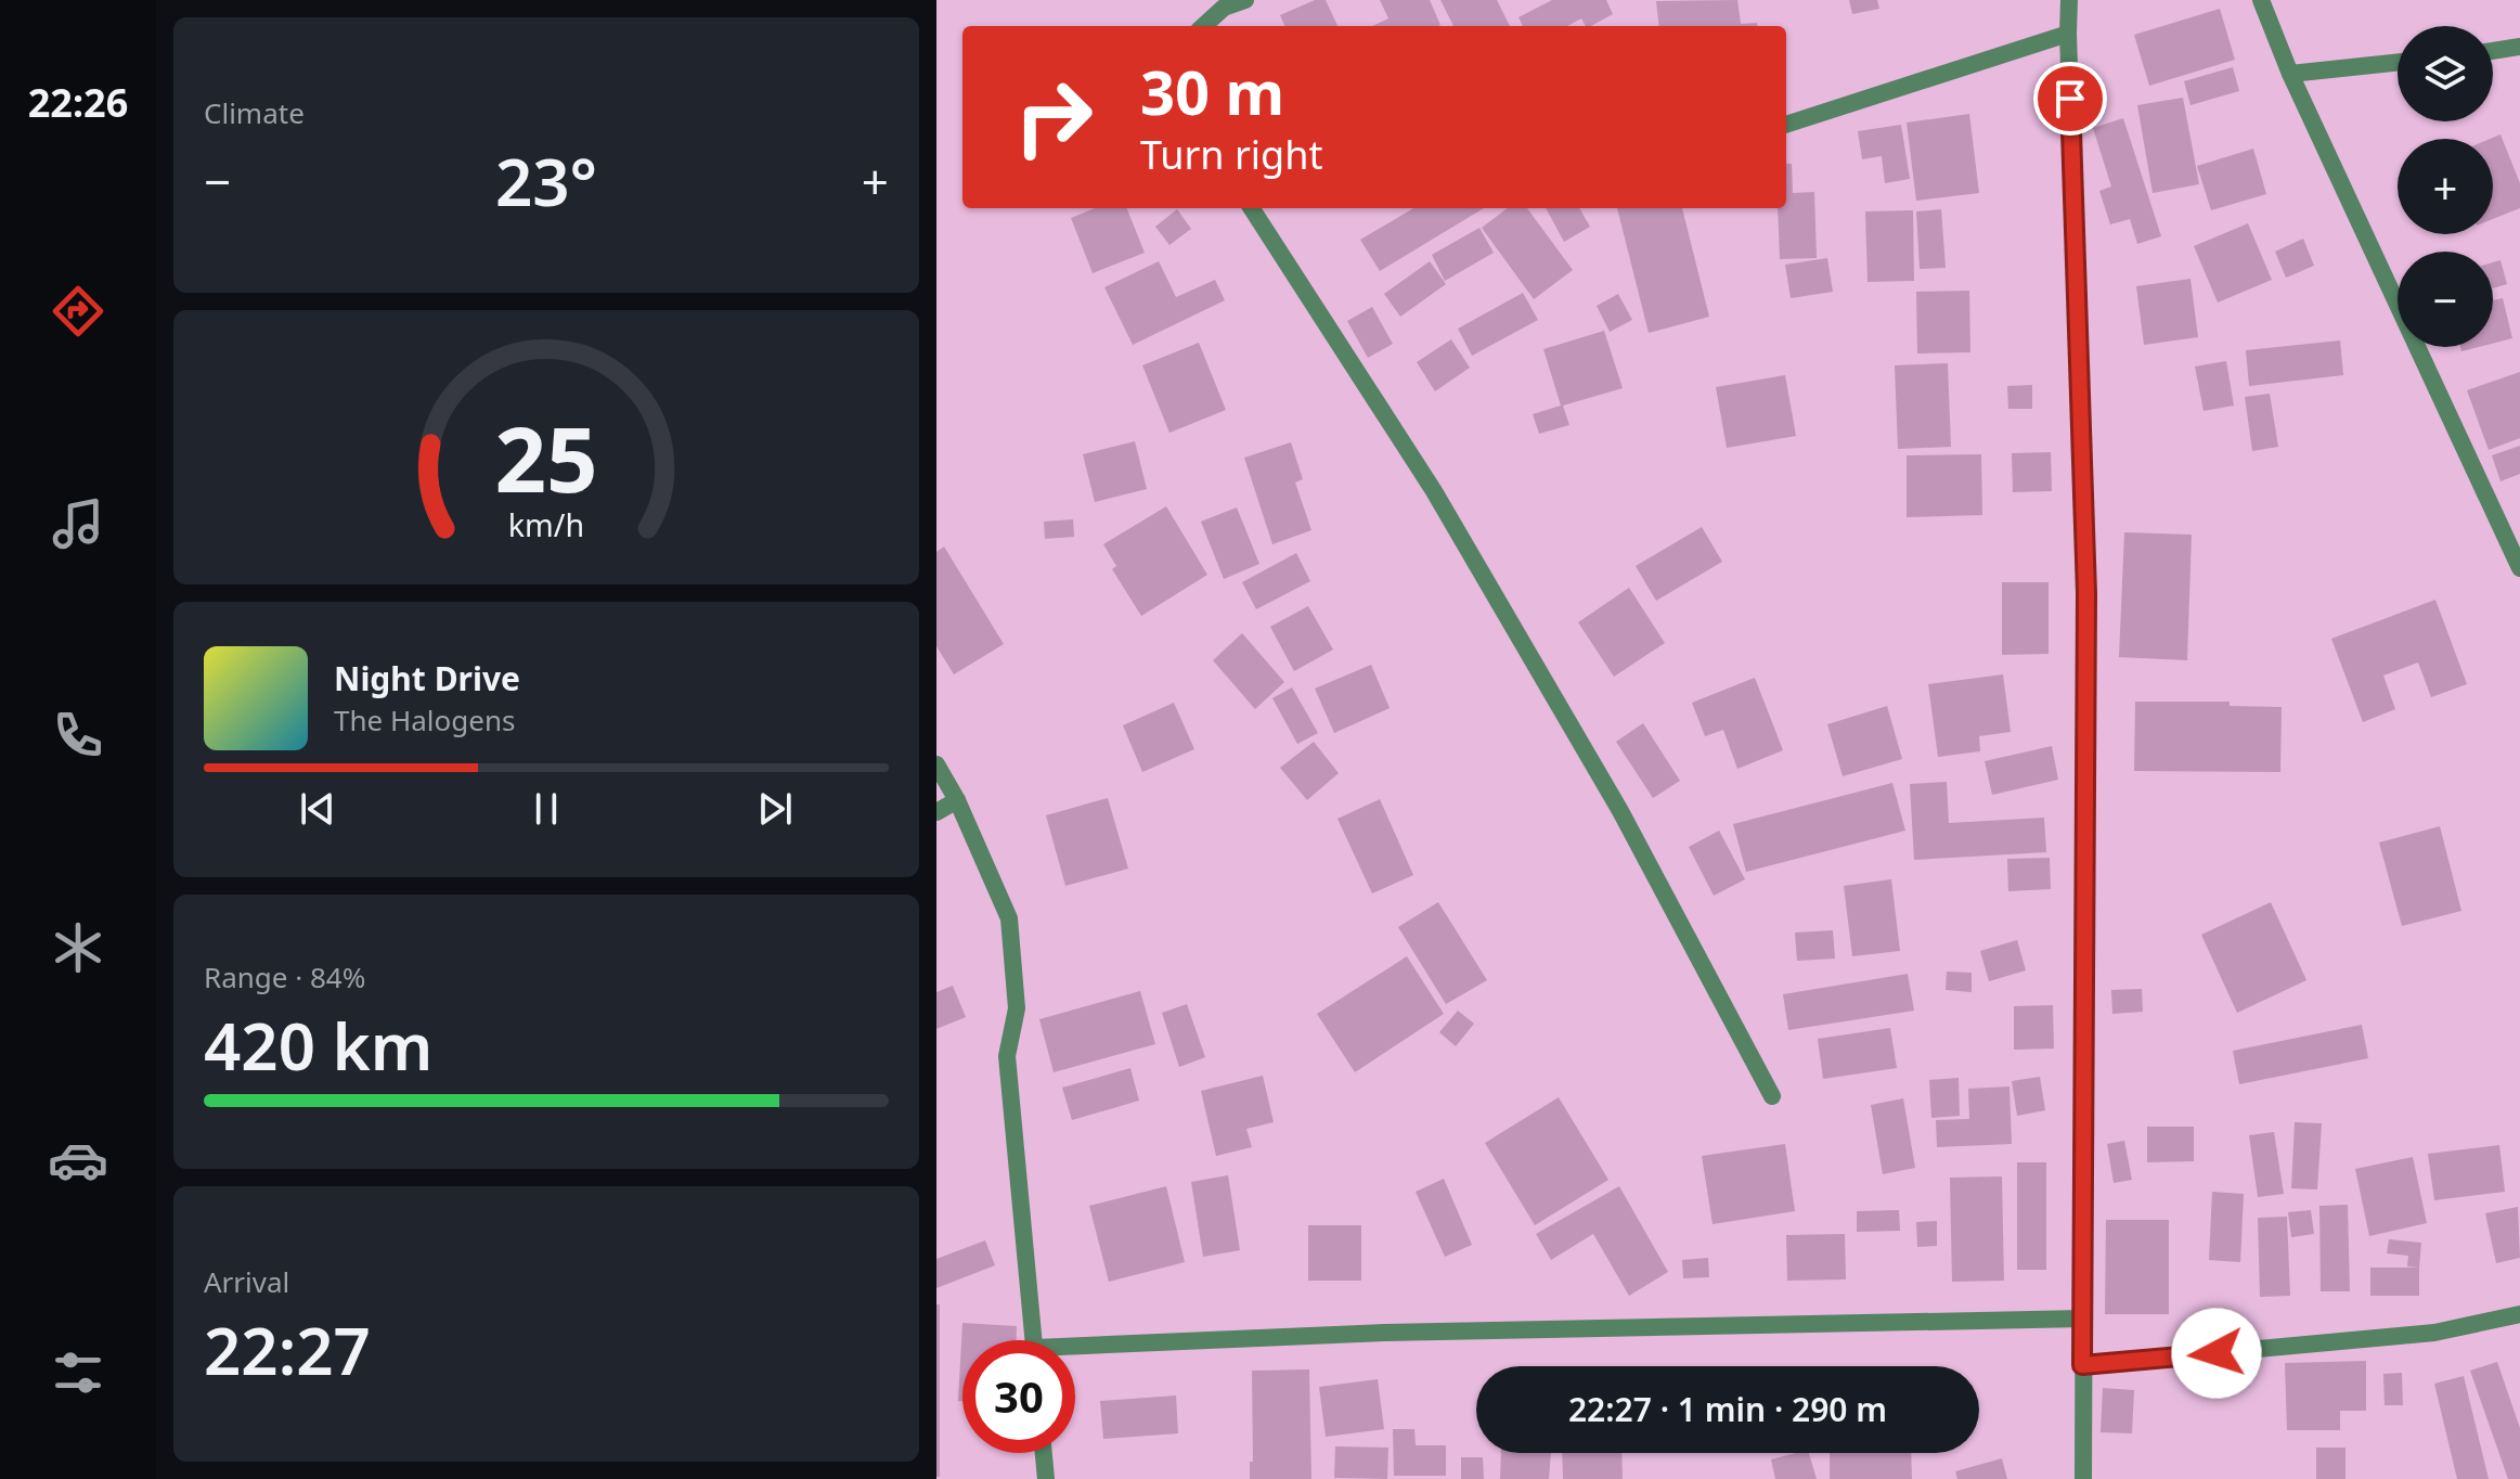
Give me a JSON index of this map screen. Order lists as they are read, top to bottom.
{
  "page": {
    "tabs": "22:26",
    "tile": [
      "Climate",
      ["Range · 84%", "420 km"],
      ["Arrival", "22:27"]
    ],
    "map_buttons": ["+", "−"],
    "turn": ["30 m", "Turn right"],
    "heat": ["−", "23°", "+"],
    "song": ["Night Drive", "The Halogens"],
    "limit": "30",
    "trip": "22:27 · 1 min · 290 m",
    "gauge": ["25", "km/h"]
  }
}
